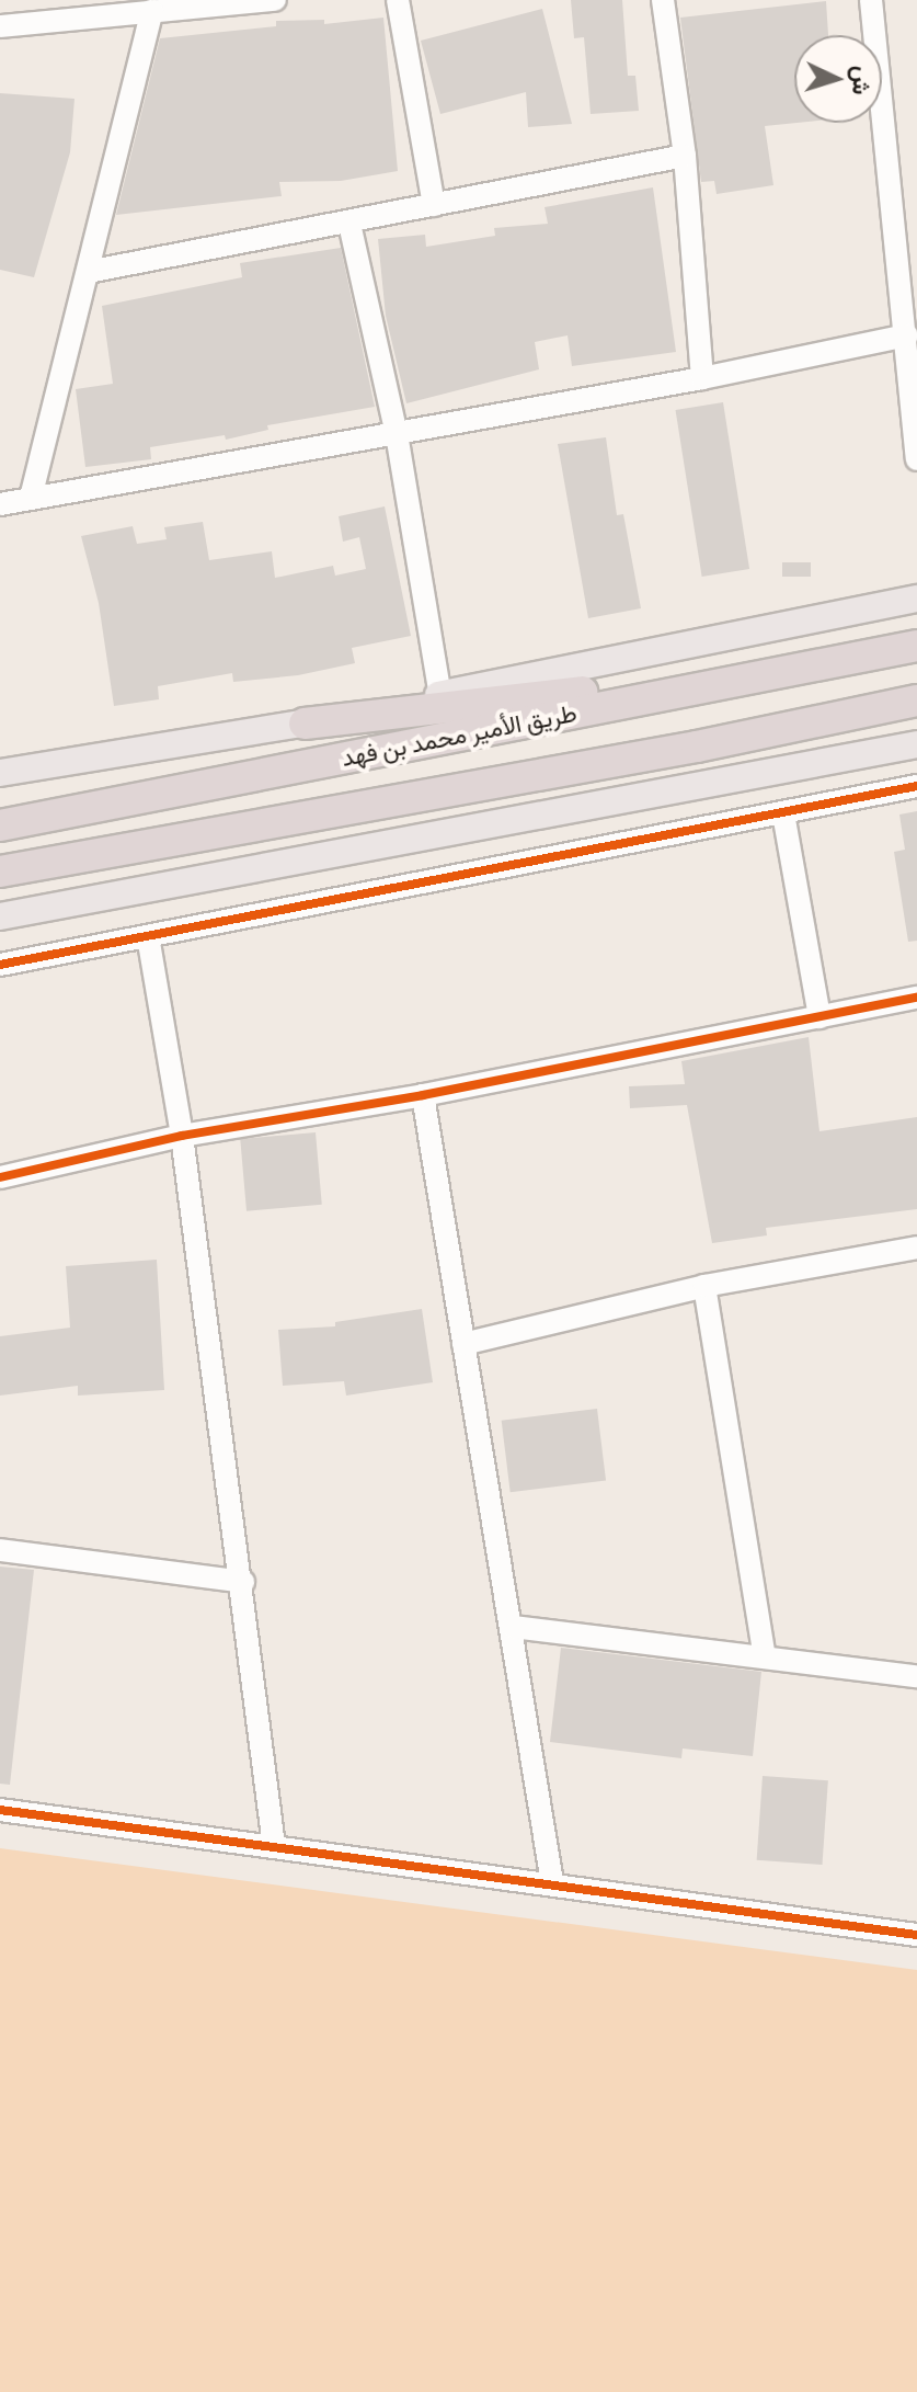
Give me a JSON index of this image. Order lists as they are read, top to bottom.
{
  "streets": {
    "highway": ["طريق الأمير محمد بن فهد"]
  },
  "north": "right"
}
